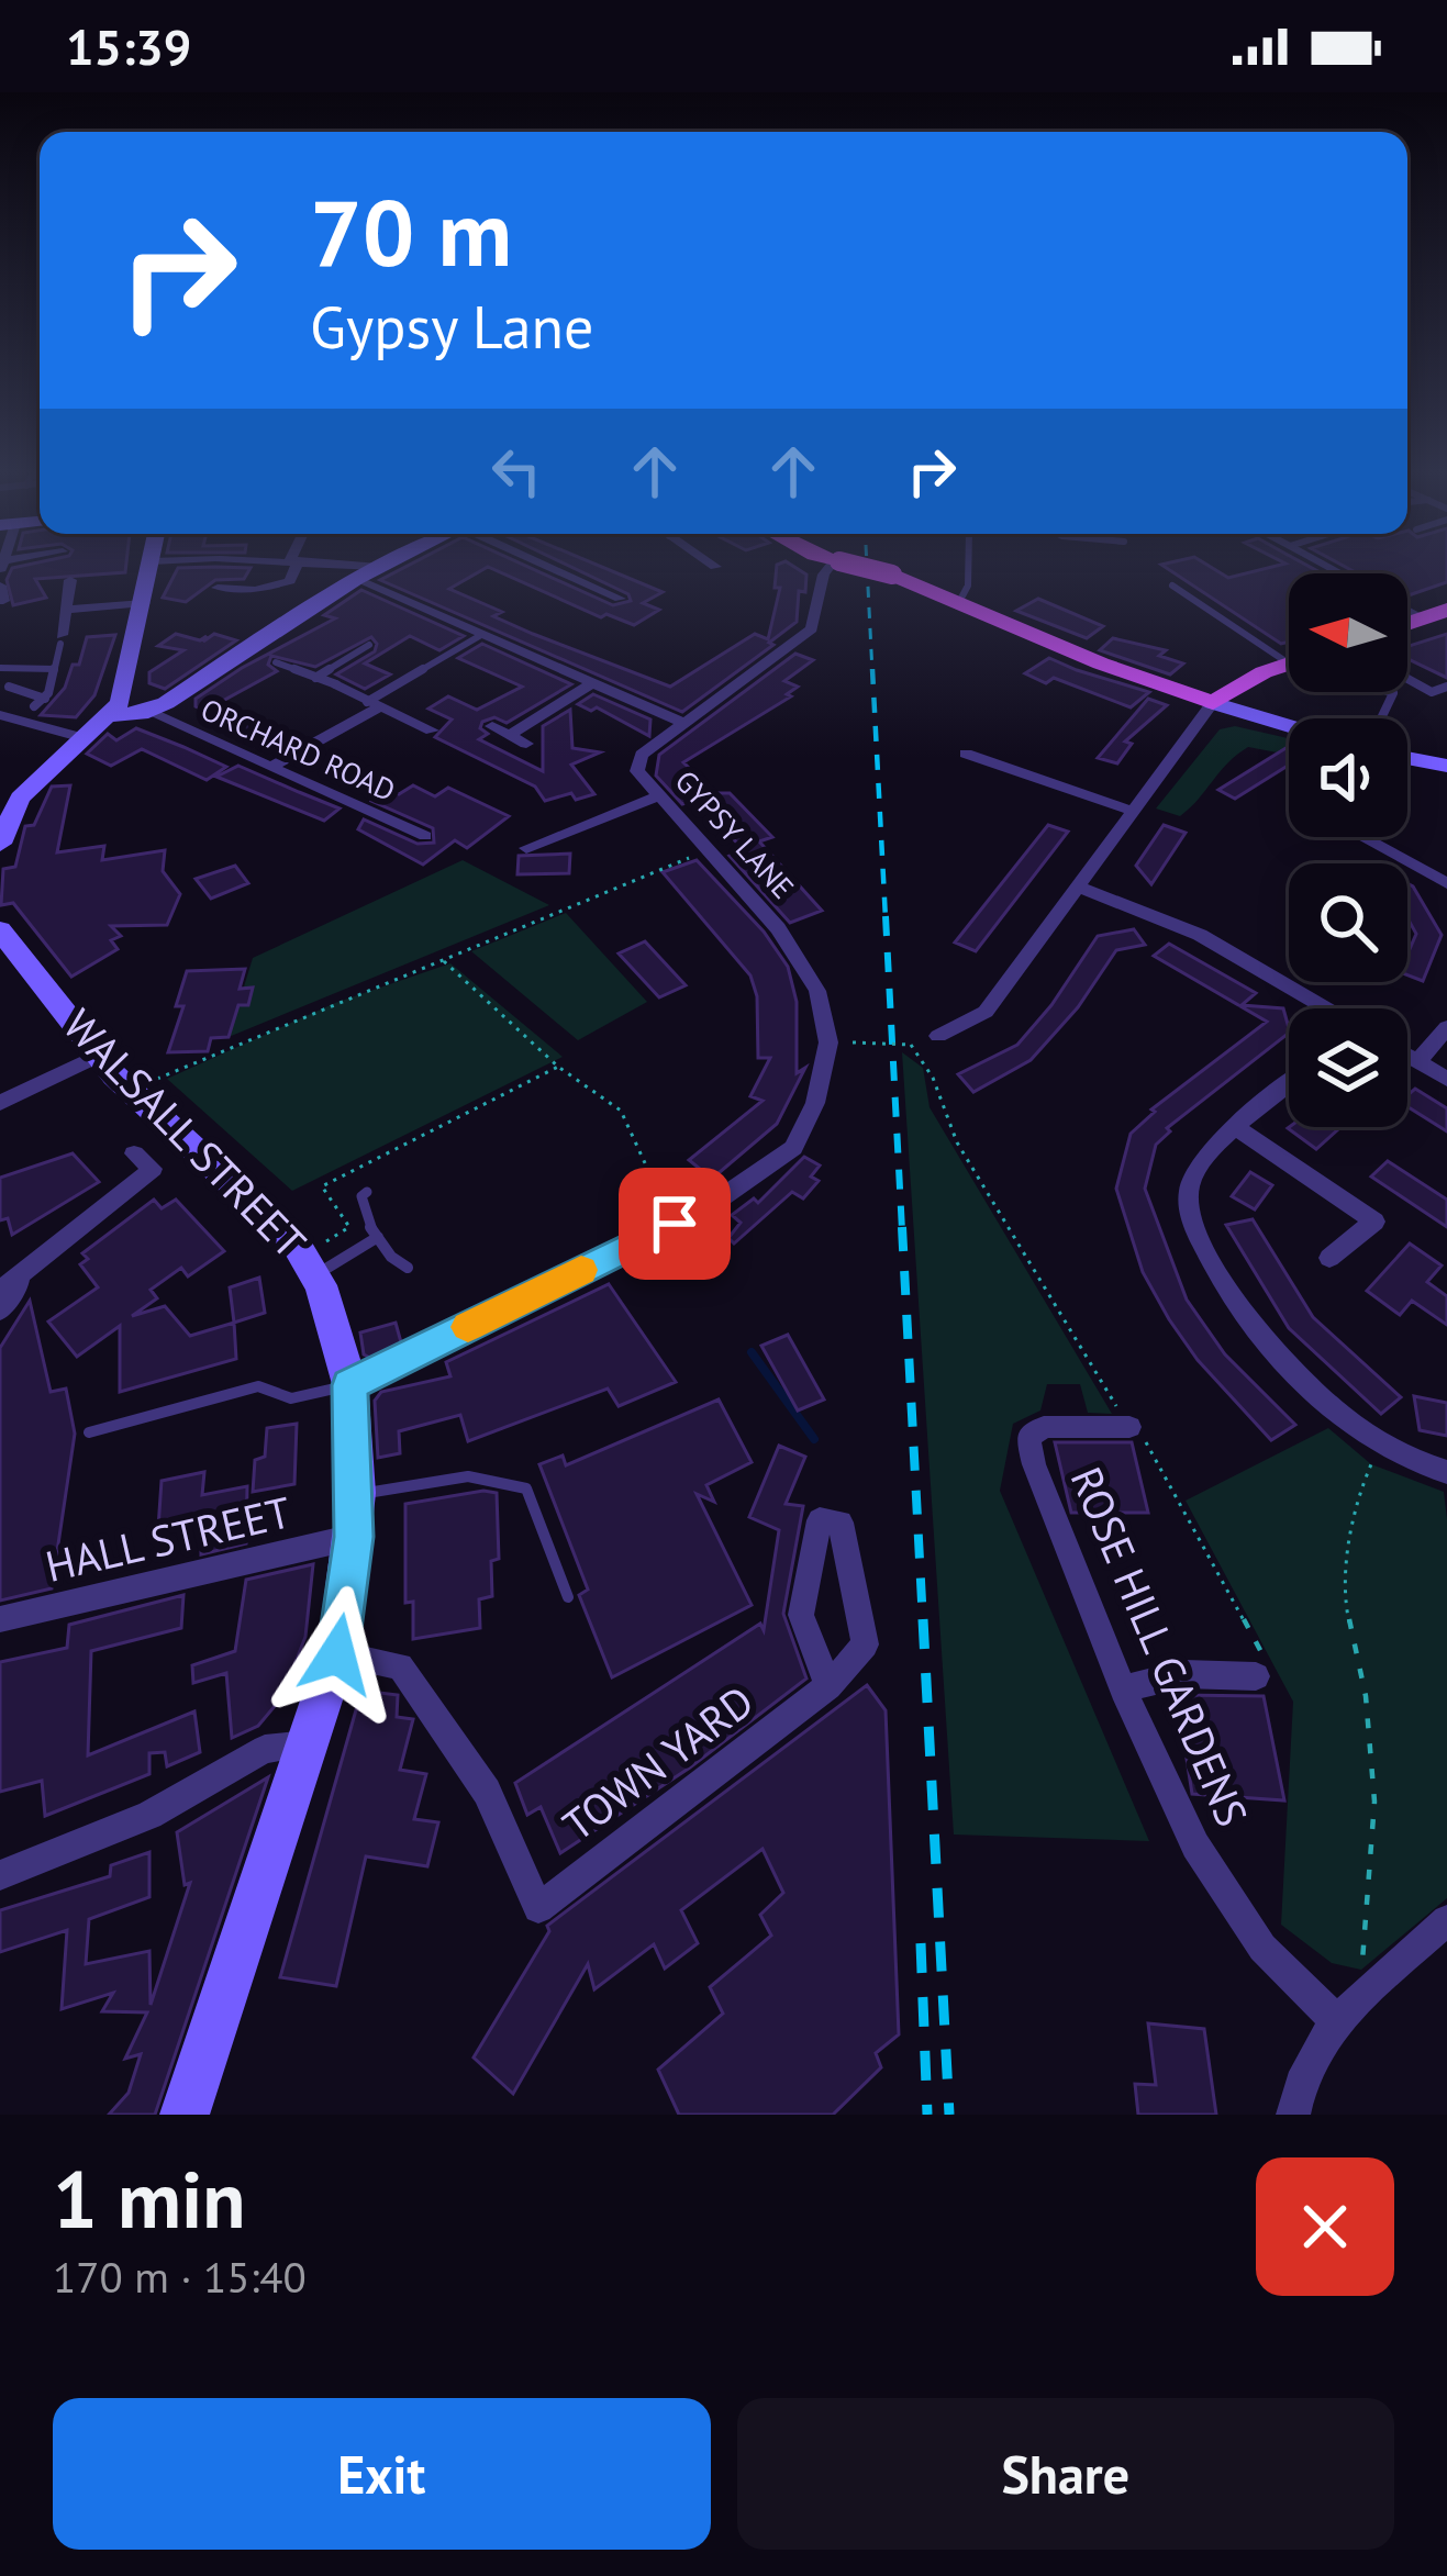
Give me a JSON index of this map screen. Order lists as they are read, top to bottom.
{
  "streets": {
    "main road": ["WALSALL STREET"],
    "street": [
      "ORCHARD ROAD",
      "GYPSY LANE",
      "HALL STREET",
      "ROSE HILL GARDENS",
      "TOWN YARD"
    ]
  },
  "crossings": [
    ["WALSALL STREET", "HALL STREET"],
    ["WALSALL STREET", "TOWN YARD"]
  ],
  "north": "left",
  "page": {
    "status": "15:39",
    "turn": ["70 m", "Gypsy Lane"],
    "heading": ["1 min", "170 m · 15:40"],
    "buttons": ["Exit", "Share"]
  }
}
